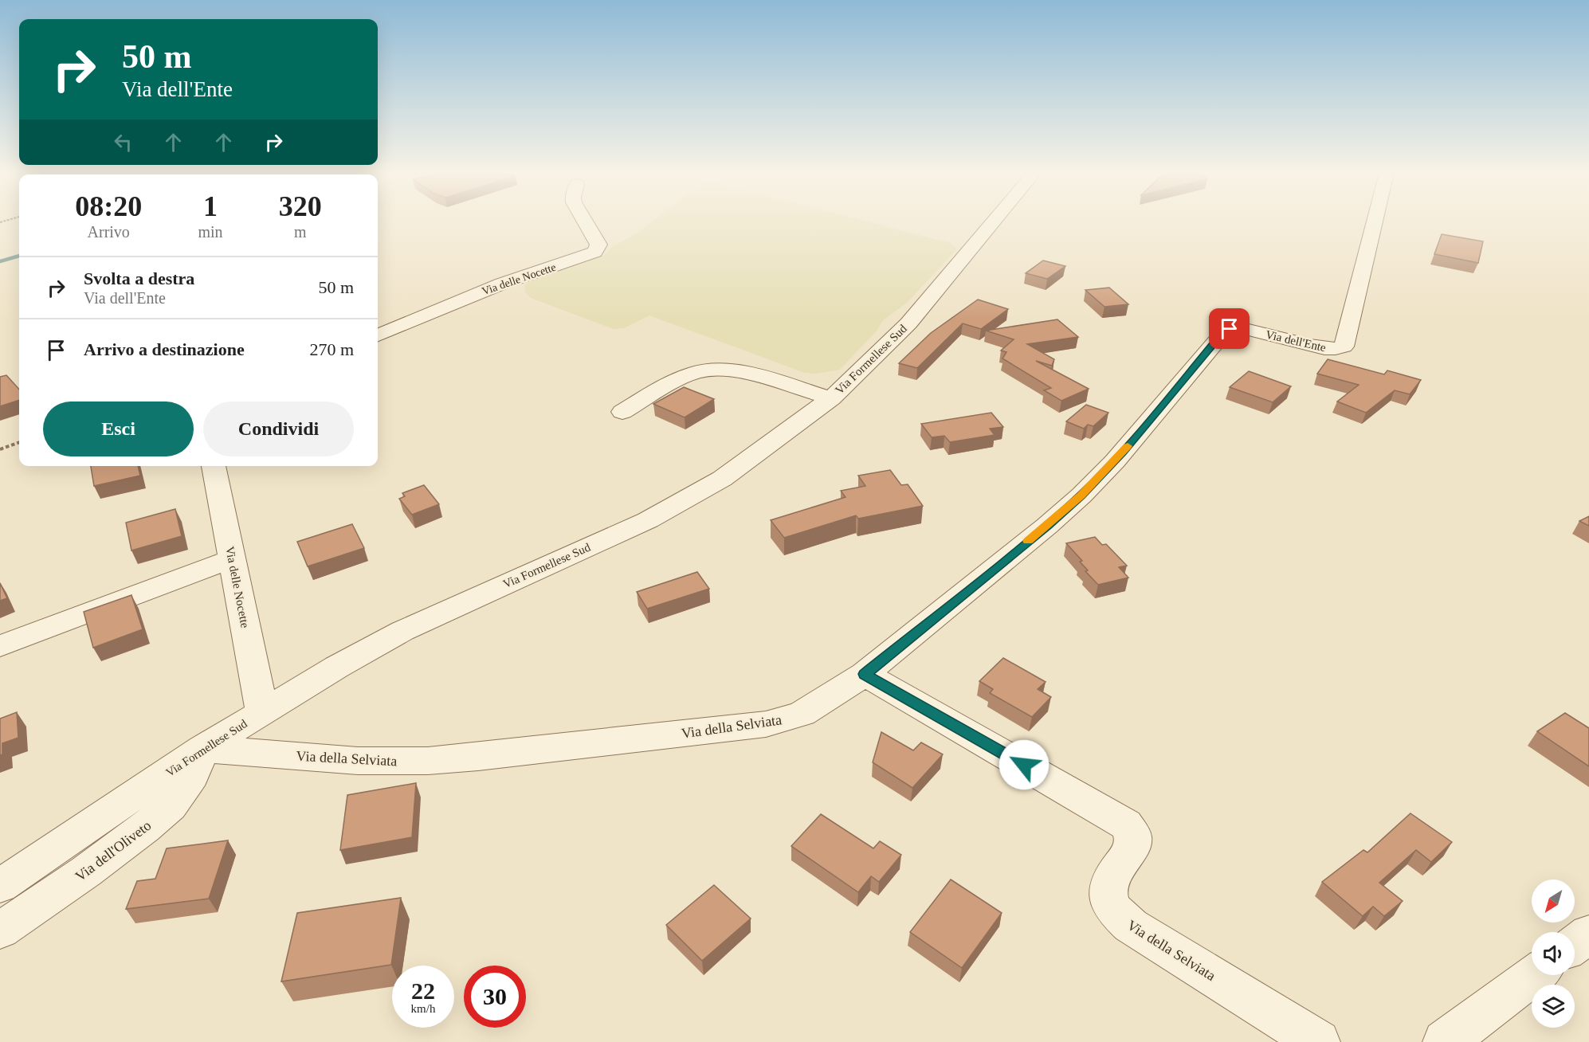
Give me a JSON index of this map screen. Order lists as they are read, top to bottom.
{
  "streets": {
    "street": [
      "Via delle Nocette",
      "Via dell'Ente",
      "Via Formellese Sud",
      "Via della Selviata",
      "Via dell'Oliveto"
    ]
  },
  "crossings": [
    ["Via delle Nocette", "Via Formellese Sud"],
    ["Via dell'Ente", "Via della Selviata"],
    ["Via Formellese Sud", "Via della Selviata"],
    ["Via Formellese Sud", "Via dell'Oliveto"],
    ["Via della Selviata", "Via dell'Oliveto"]
  ],
  "north": "bottom left",
  "page": {
    "turn": ["50 m", "Via dell'Ente"],
    "eta": [
      "08:20",
      "Arrivo",
      "1",
      "min",
      "320",
      "m"
    ],
    "list": [
      {
        "name": "Svolta a destra",
        "note": "Via dell'Ente",
        "value": "50 m"
      },
      {
        "name": "Arrivo a destinazione",
        "value": "270 m"
      }
    ],
    "buttons": ["Esci", "Condividi"],
    "speed": "22 km/h",
    "limit": "30"
  }
}
